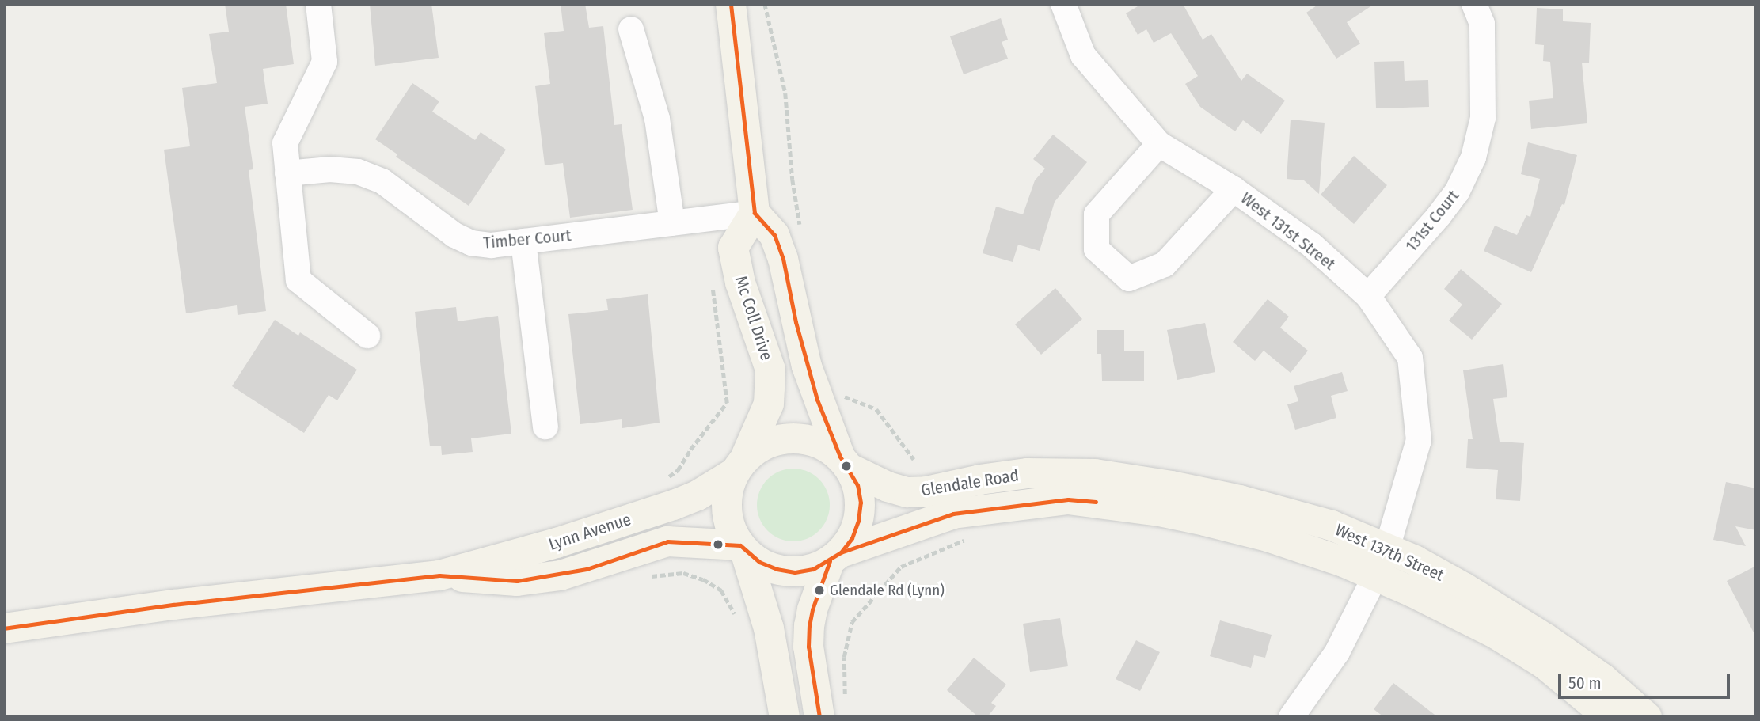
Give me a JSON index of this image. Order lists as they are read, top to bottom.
{
  "streets": {
    "main road": [
      "Mc Coll Drive",
      "Glendale Road",
      "Lynn Avenue",
      "West 137th Street"
    ],
    "street": ["131st Court", "West 131st Street", "Timber Court"]
  },
  "crossings": [
    ["131st Court", "West 131st Street"],
    ["West 131st Street", "West 137th Street"],
    ["Timber Court", "Mc Coll Drive"],
    ["Mc Coll Drive", "Glendale Road"],
    ["Mc Coll Drive", "Lynn Avenue"],
    ["Glendale Road", "Lynn Avenue"],
    ["Glendale Road", "West 137th Street"]
  ],
  "places": ["Glendale Rd (Lynn)"],
  "scale_bar": "50 m"
}
